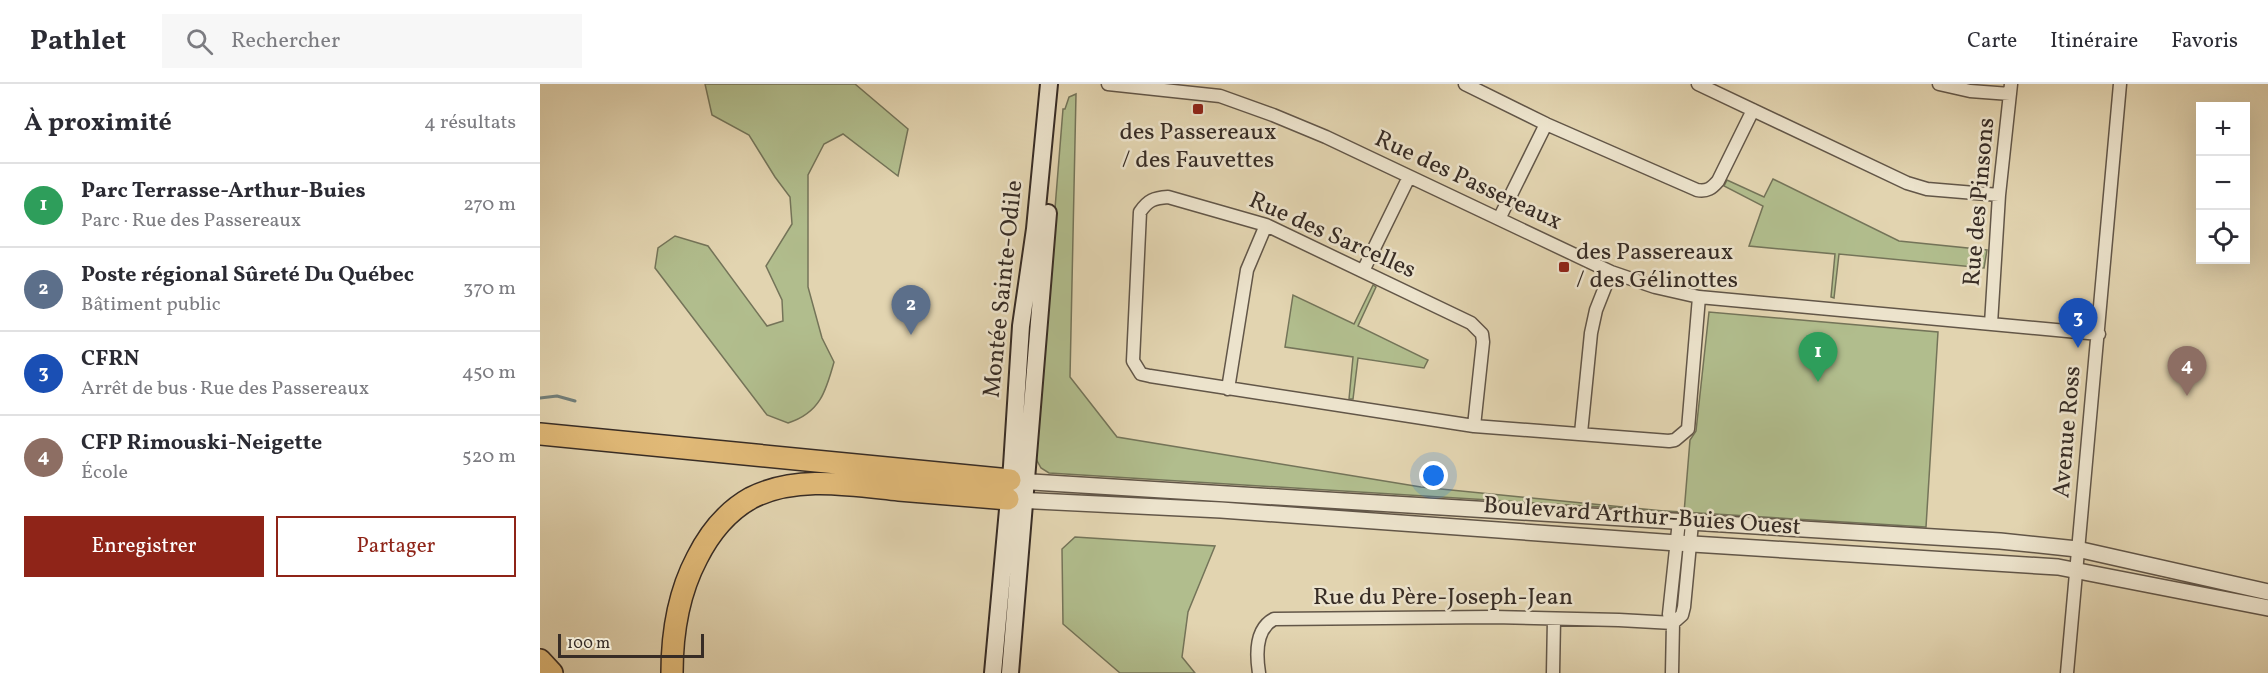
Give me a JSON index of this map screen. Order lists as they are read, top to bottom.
{
  "streets": {
    "main road": ["Montée Sainte-Odile"],
    "street": [
      "Rue des Passereaux",
      "Rue des Pinsons",
      "Rue des Sarcelles",
      "Avenue Ross",
      "Boulevard Arthur-Buies Ouest",
      "Rue du Père-Joseph-Jean"
    ]
  },
  "crossings": [
    ["Rue des Passereaux", "Rue des Pinsons"],
    ["Rue des Passereaux", "Rue des Sarcelles"],
    ["Rue des Passereaux", "Avenue Ross"],
    ["Montée Sainte-Odile", "Boulevard Arthur-Buies Ouest"],
    ["Avenue Ross", "Boulevard Arthur-Buies Ouest"]
  ],
  "places": {
    "transit": ["des Passereaux / des Fauvettes", "des Passereaux / des Gélinottes"]
  },
  "scale_bar": "100 m",
  "page": {
    "header": "Pathlet",
    "search": "Rechercher",
    "nav": ["Carte", "Itinéraire", "Favoris"],
    "heading": ["À proximité", "4 résultats"],
    "map_buttons": ["+", "−"],
    "list": [
      {
        "mark": "1",
        "name": "Parc Terrasse-Arthur-Buies",
        "note": "Parc · Rue des Passereaux",
        "value": "270 m"
      },
      {
        "mark": "2",
        "name": "Poste régional Sûreté Du Québec",
        "note": "Bâtiment public",
        "value": "370 m"
      },
      {
        "mark": "3",
        "name": "CFRN",
        "note": "Arrêt de bus · Rue des Passereaux",
        "value": "450 m"
      },
      {
        "mark": "4",
        "name": "CFP Rimouski-Neigette",
        "note": "École",
        "value": "520 m"
      }
    ],
    "pins": [
      "2",
      "3",
      "1",
      "4"
    ],
    "buttons": ["Enregistrer", "Partager"],
    "scale": "100 m"
  }
}
